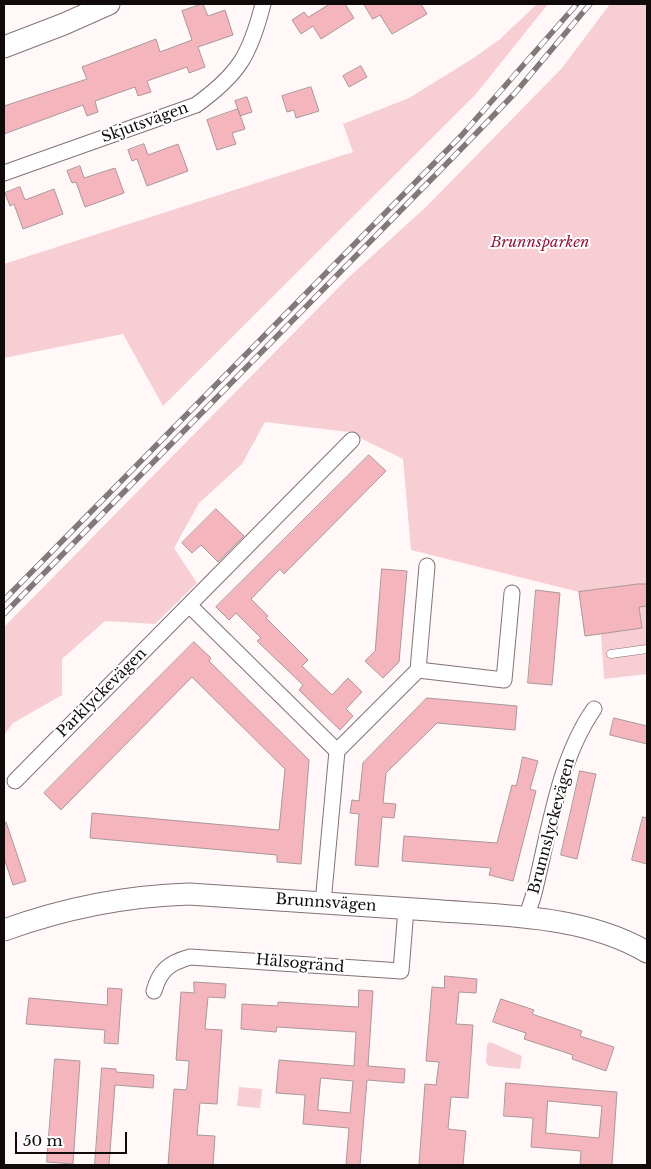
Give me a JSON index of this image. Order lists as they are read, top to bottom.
{
  "streets": {
    "street": [
      "Skjutsvägen",
      "Parklyckevägen",
      "Brunnslyckevägen",
      "Brunnsvägen",
      "Hälsogränd"
    ]
  },
  "crossings": [
    ["Brunnslyckevägen", "Brunnsvägen"],
    ["Brunnsvägen", "Hälsogränd"]
  ],
  "parks": ["Brunnsparken"],
  "scale_bar": "50 m"
}
